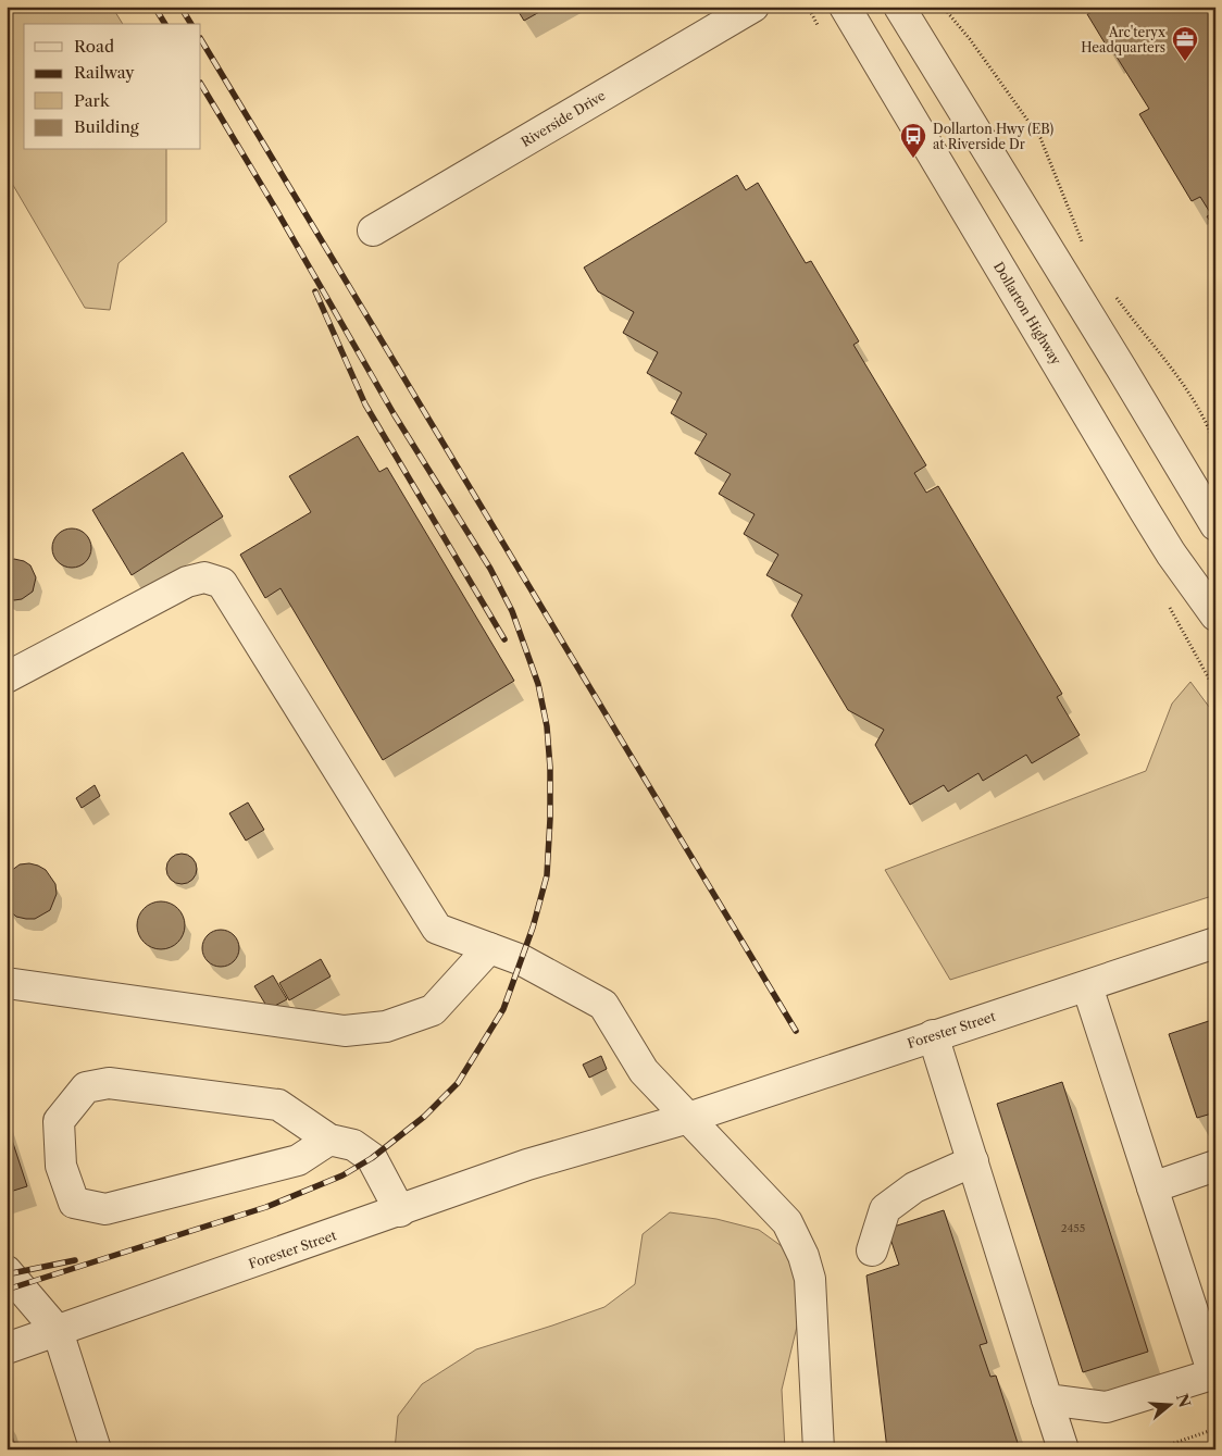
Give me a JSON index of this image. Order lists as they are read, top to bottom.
{
  "streets": {
    "street": ["Riverside Drive", "Dollarton Highway", "Forester Street"]
  },
  "places": {
    "office": ["Arc'teryx Headquarters"],
    "bus stop": ["Dollarton Hwy (EB) at Riverside Dr"]
  },
  "house_numbers": ["2455"],
  "legend": [
    "Road",
    "Railway",
    "Park",
    "Building"
  ],
  "north": "right"
}
